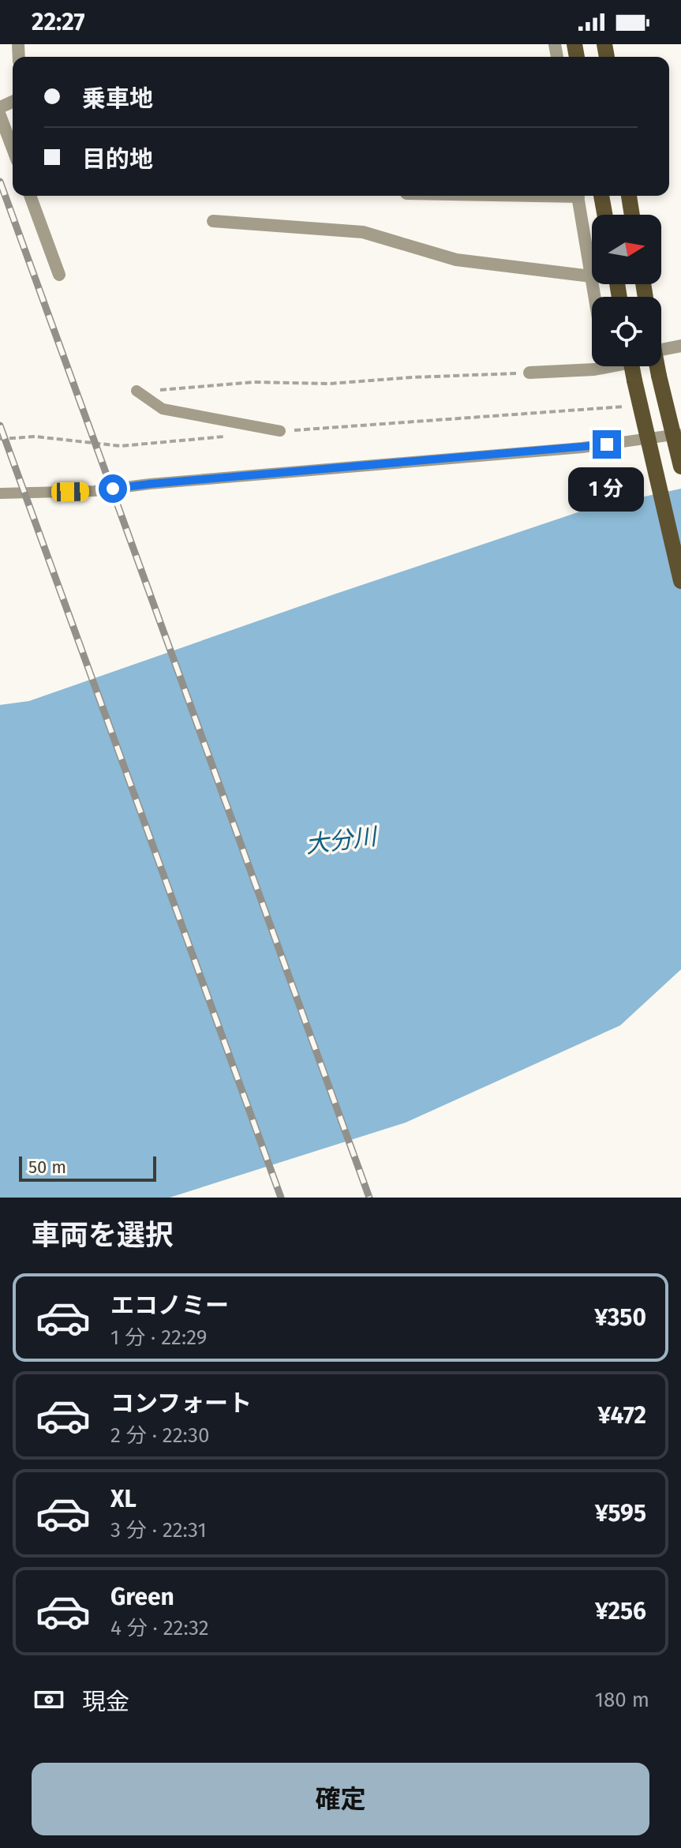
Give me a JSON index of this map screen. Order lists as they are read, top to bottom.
{
  "water": ["大分川"],
  "scale_bar": "50 m",
  "north": "right",
  "page": {
    "status": "22:27",
    "banner": ["乗車地", "目的地"],
    "bubble": "1 分",
    "scale": "50 m",
    "heading": "車両を選択",
    "list": [
      {
        "name": "エコノミー",
        "note": "1 分 · 22:29",
        "value": "¥350"
      },
      {
        "name": "コンフォート",
        "note": "2 分 · 22:30",
        "value": "¥472"
      },
      {
        "name": "XL",
        "note": "3 分 · 22:31",
        "value": "¥595"
      },
      {
        "name": "Green",
        "note": "4 分 · 22:32",
        "value": "¥256"
      }
    ],
    "pay": ["現金", "180 m"],
    "buttons": "確定"
  }
}
